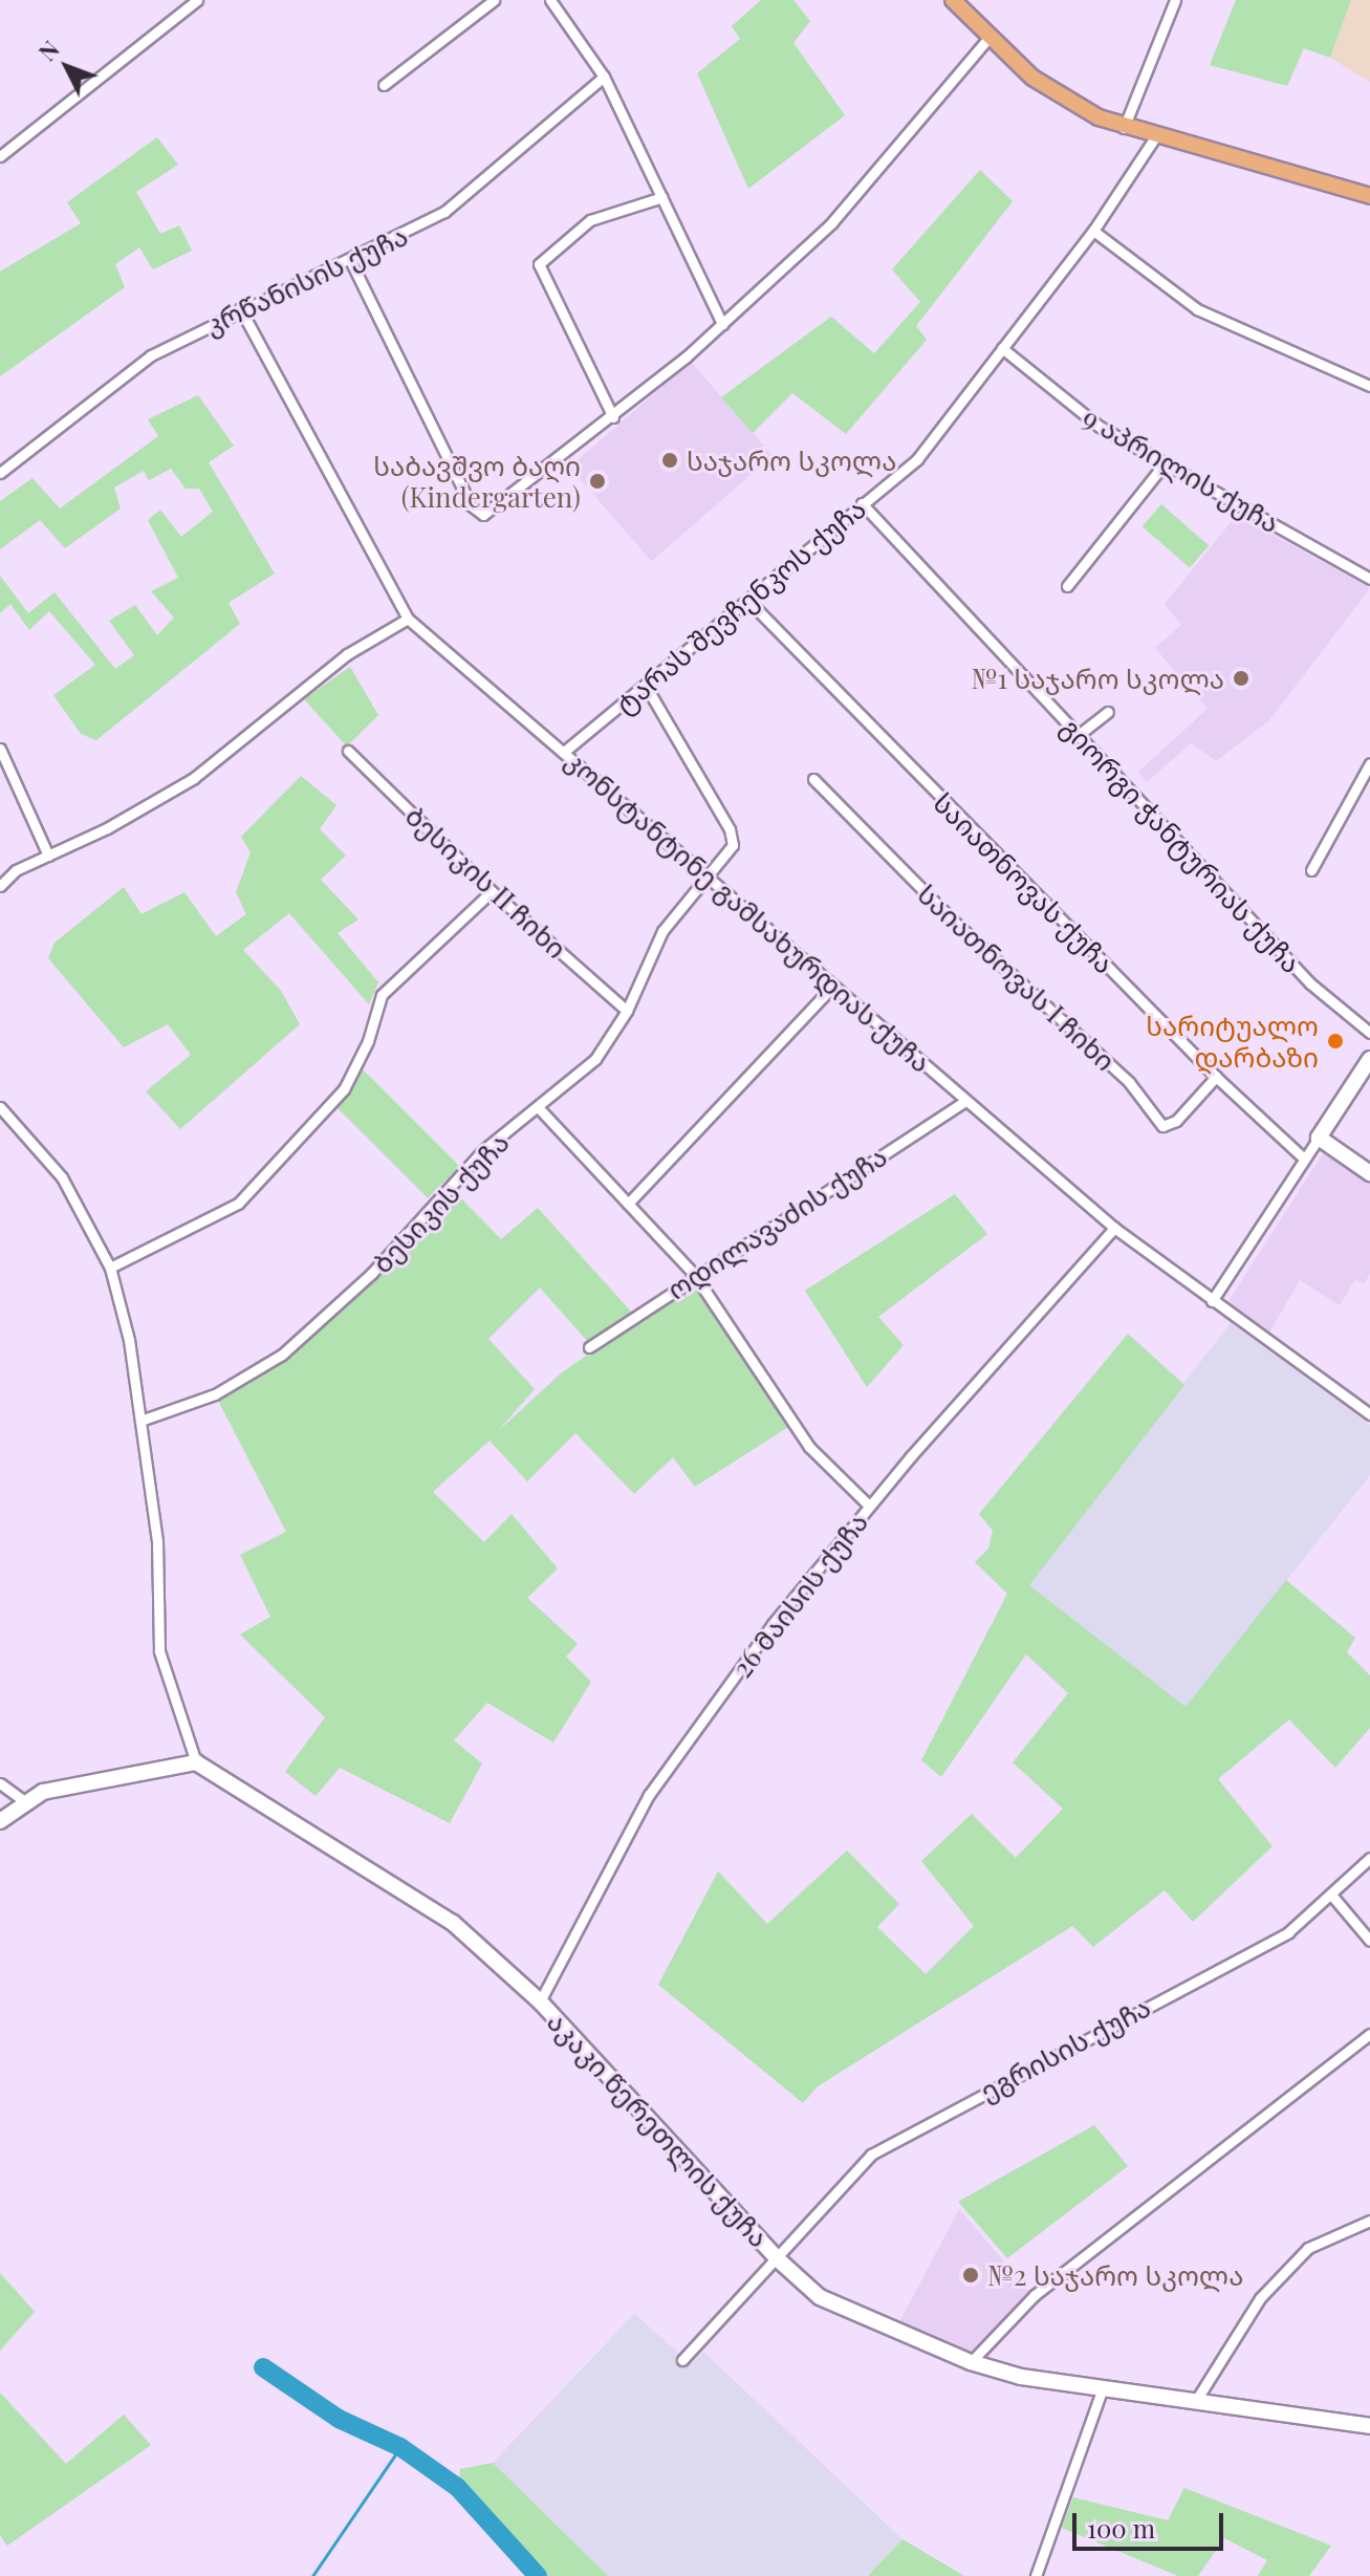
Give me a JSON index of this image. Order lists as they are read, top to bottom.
{
  "streets": {
    "street": [
      "კრწანისის ქუჩა",
      "9 აპრილის ქუჩა",
      "ტარას შევჩენკოს ქუჩა",
      "გიორგი ჭანტურიას ქუჩა",
      "ბესიკის II ჩიხი",
      "საიათნოვას ქუჩა",
      "კონსტანტინე გამსახურდიას ქუჩა",
      "საიათნოვას I ჩიხი",
      "ბესიკის ქუჩა",
      "ოდილავაძის ქუჩა",
      "26 მაისის ქუჩა",
      "ეგრისის ქუჩა",
      "აკაკი წერეთლის ქუჩა"
    ]
  },
  "crossings": [
    ["კრწანისის ქუჩა", "კონსტანტინე გამსახურდიას ქუჩა"],
    ["9 აპრილის ქუჩა", "ტარას შევჩენკოს ქუჩა"],
    ["ტარას შევჩენკოს ქუჩა", "გიორგი ჭანტურიას ქუჩა"],
    ["ტარას შევჩენკოს ქუჩა", "საიათნოვას ქუჩა"],
    ["ტარას შევჩენკოს ქუჩა", "კონსტანტინე გამსახურდიას ქუჩა"],
    ["ტარას შევჩენკოს ქუჩა", "ბესიკის ქუჩა"],
    ["ბესიკის II ჩიხი", "ბესიკის ქუჩა"],
    ["საიათნოვას ქუჩა", "საიათნოვას I ჩიხი"],
    ["კონსტანტინე გამსახურდიას ქუჩა", "ბესიკის ქუჩა"],
    ["კონსტანტინე გამსახურდიას ქუჩა", "ოდილავაძის ქუჩა"],
    ["კონსტანტინე გამსახურდიას ქუჩა", "26 მაისის ქუჩა"],
    ["26 მაისის ქუჩა", "აკაკი წერეთლის ქუჩა"],
    ["ეგრისის ქუჩა", "აკაკი წერეთლის ქუჩა"]
  ],
  "places": [
    "საჯარო სკოლა",
    "საბავშვო ბაღი (Kindergarten)",
    "№1 საჯარო სკოლა",
    "სარიტუალო დარბაზი",
    "№2 საჯარო სკოლა"
  ],
  "scale_bar": "100 m",
  "north": "top left"
}
